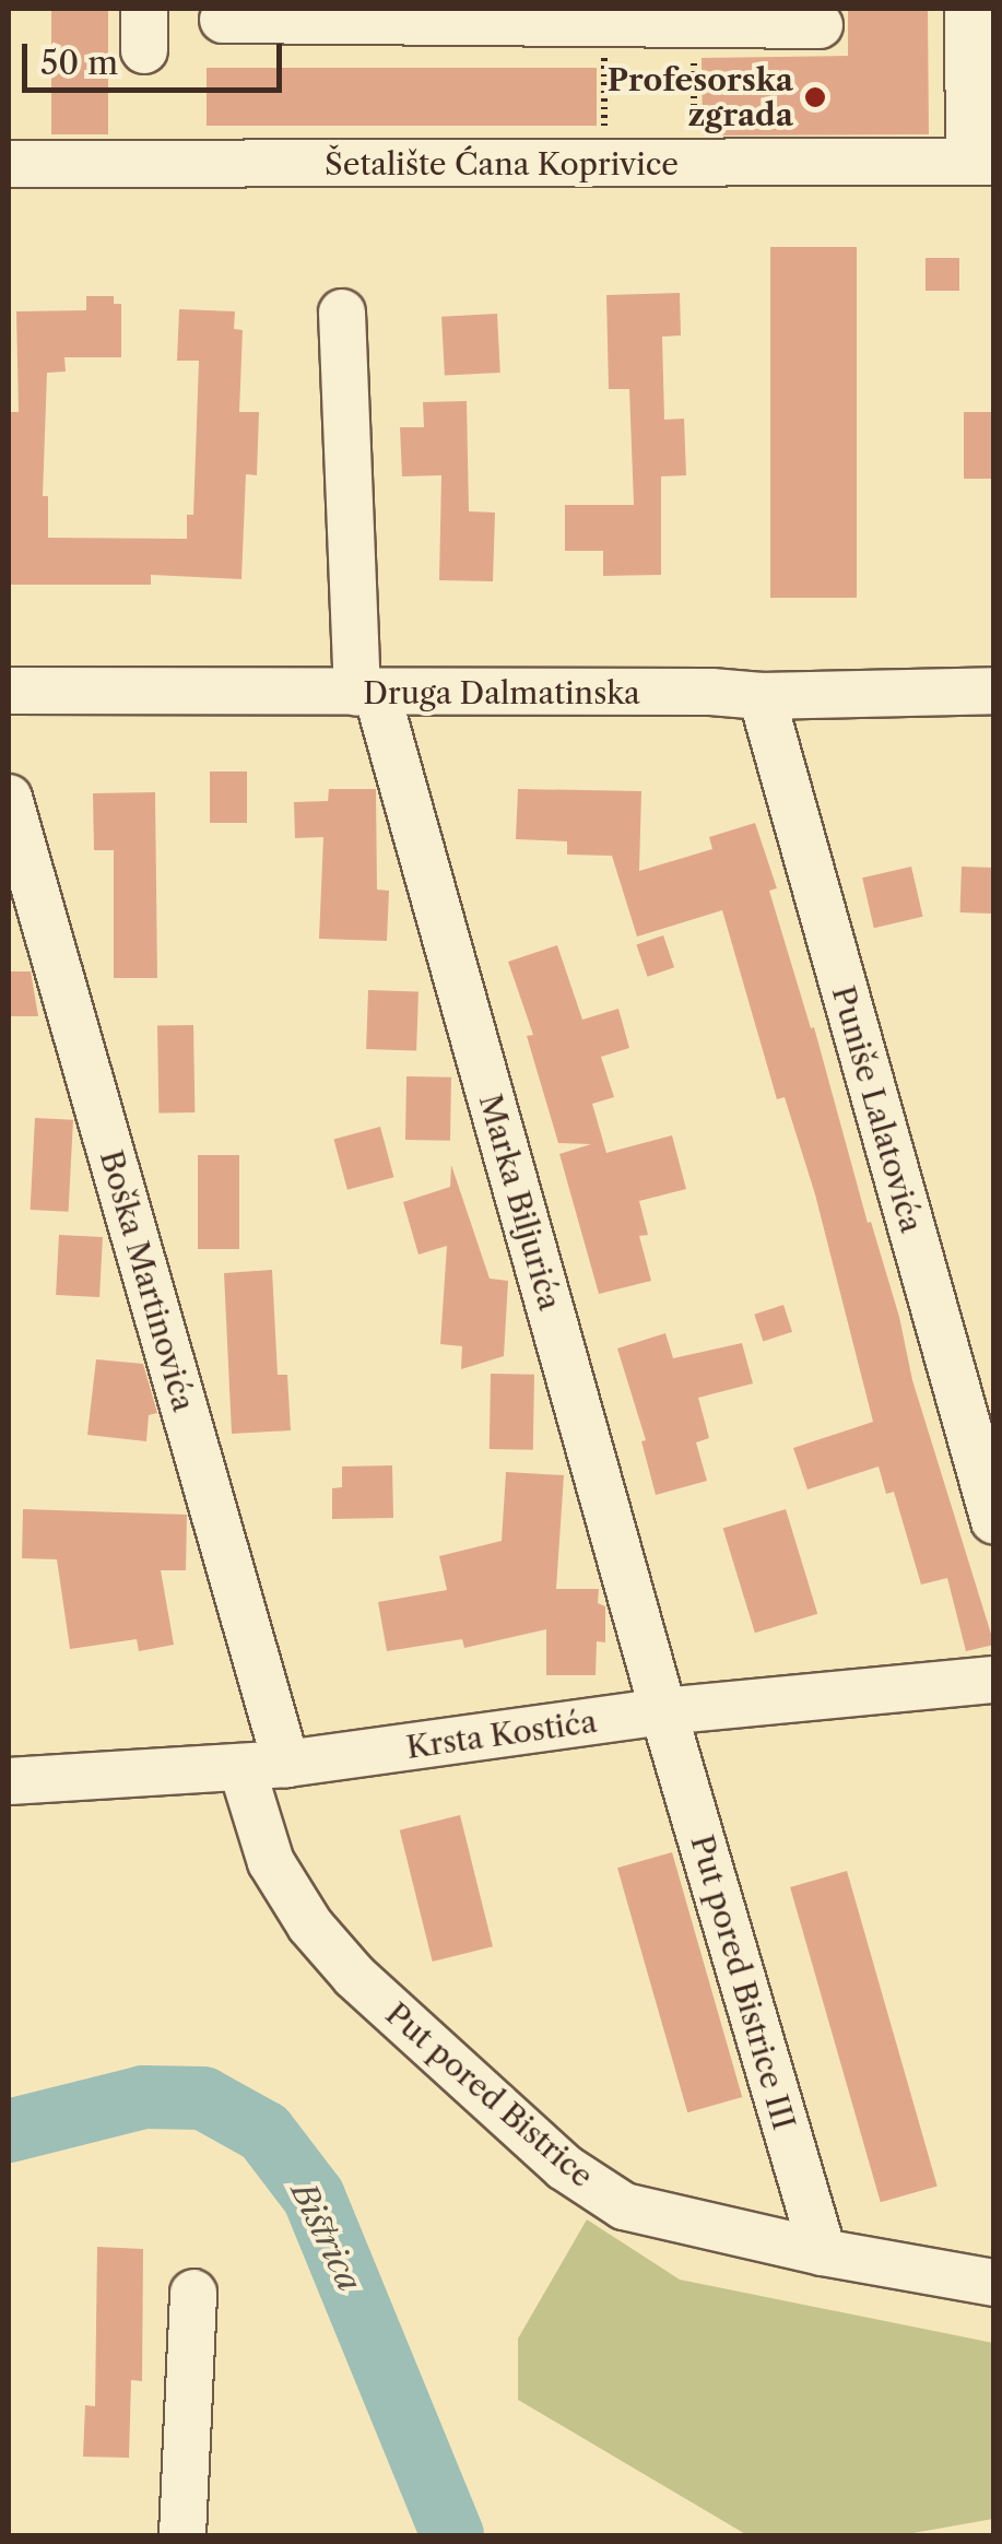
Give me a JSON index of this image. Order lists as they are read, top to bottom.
{
  "streets": {
    "street": [
      "Šetalište Ćana Koprivice",
      "Druga Dalmatinska",
      "Puniše Lalatovića",
      "Marka Biljurića",
      "Boška Martinovića",
      "Krsta Kostića",
      "Put pored Bistrice III",
      "Put pored Bistrice"
    ]
  },
  "crossings": [
    ["Druga Dalmatinska", "Puniše Lalatovića"],
    ["Druga Dalmatinska", "Marka Biljurića"],
    ["Marka Biljurića", "Krsta Kostića"],
    ["Marka Biljurića", "Put pored Bistrice III"],
    ["Boška Martinovića", "Krsta Kostića"],
    ["Krsta Kostića", "Put pored Bistrice III"],
    ["Krsta Kostića", "Put pored Bistrice"],
    ["Put pored Bistrice III", "Put pored Bistrice"]
  ],
  "water": ["Bistrica"],
  "places": ["Profesorska zgrada"],
  "scale_bar": "50 m"
}
